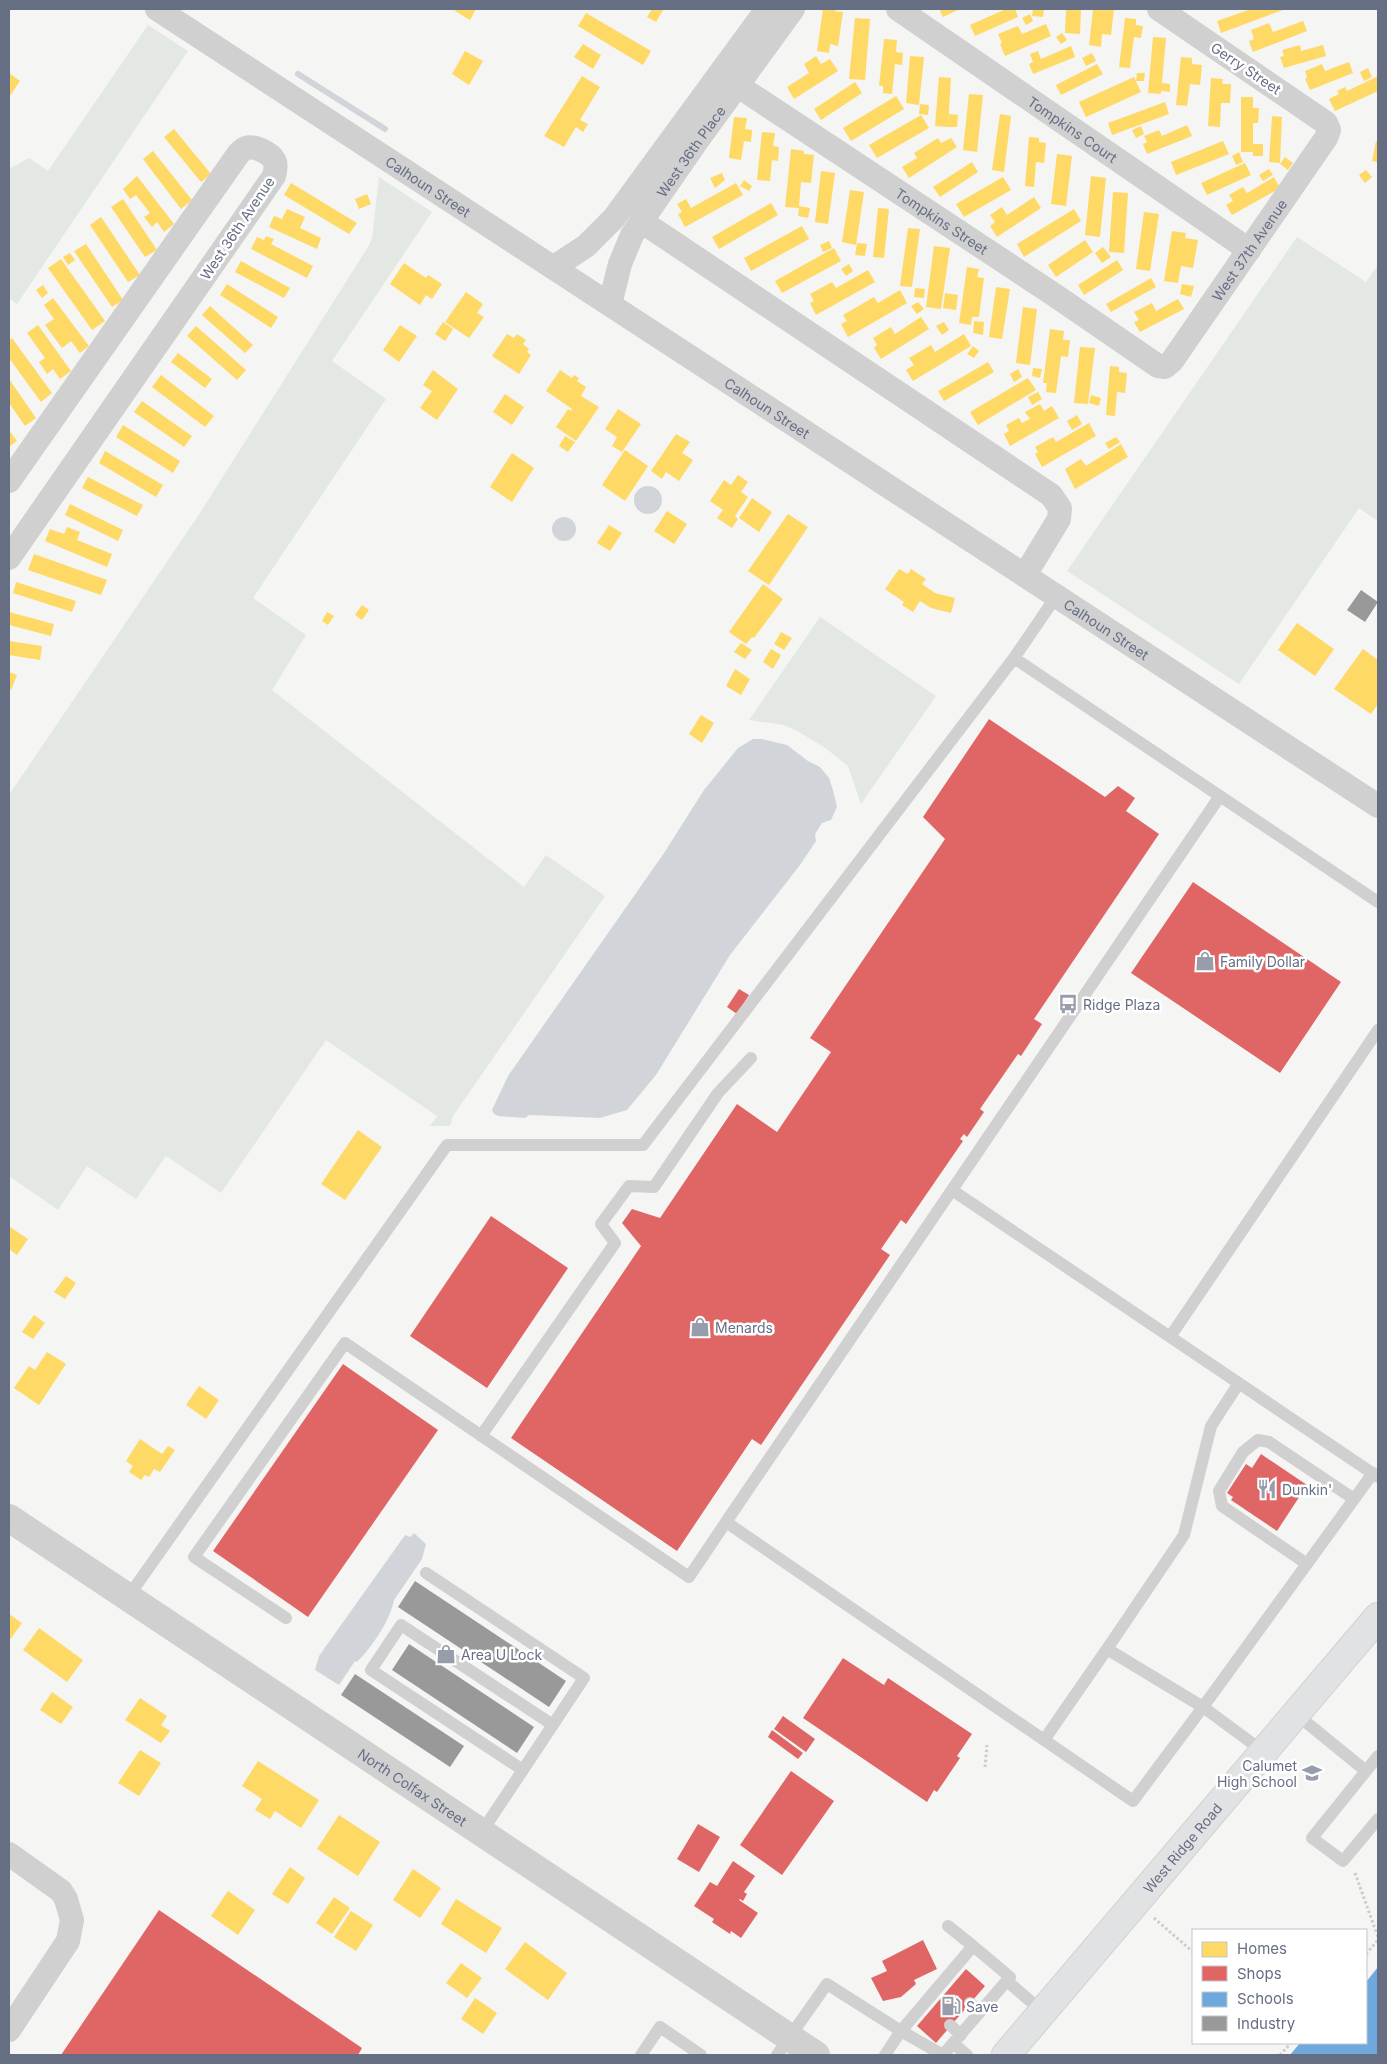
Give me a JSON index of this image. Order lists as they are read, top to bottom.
{
  "streets": {
    "main road": ["West Ridge Road"],
    "street": [
      "Gerry Street",
      "Tompkins Court",
      "West 36th Place",
      "Calhoun Street",
      "Tompkins Street",
      "West 36th Avenue",
      "West 37th Avenue",
      "North Colfax Street"
    ]
  },
  "crossings": [
    ["Gerry Street", "West 37th Avenue"],
    ["Tompkins Court", "West 37th Avenue"],
    ["West 36th Place", "Calhoun Street"],
    ["West 36th Place", "Tompkins Street"],
    ["Tompkins Street", "West 37th Avenue"]
  ],
  "places": {
    "shop": ["Family Dollar", "Menards", "Area U Lock"],
    "bus stop": ["Ridge Plaza"],
    "restaurant": ["Dunkin'"],
    "school or university": ["Calumet High School"],
    "fuel station": ["Save"]
  },
  "legend": [
    "Homes",
    "Shops",
    "Schools",
    "Industry"
  ]
}
